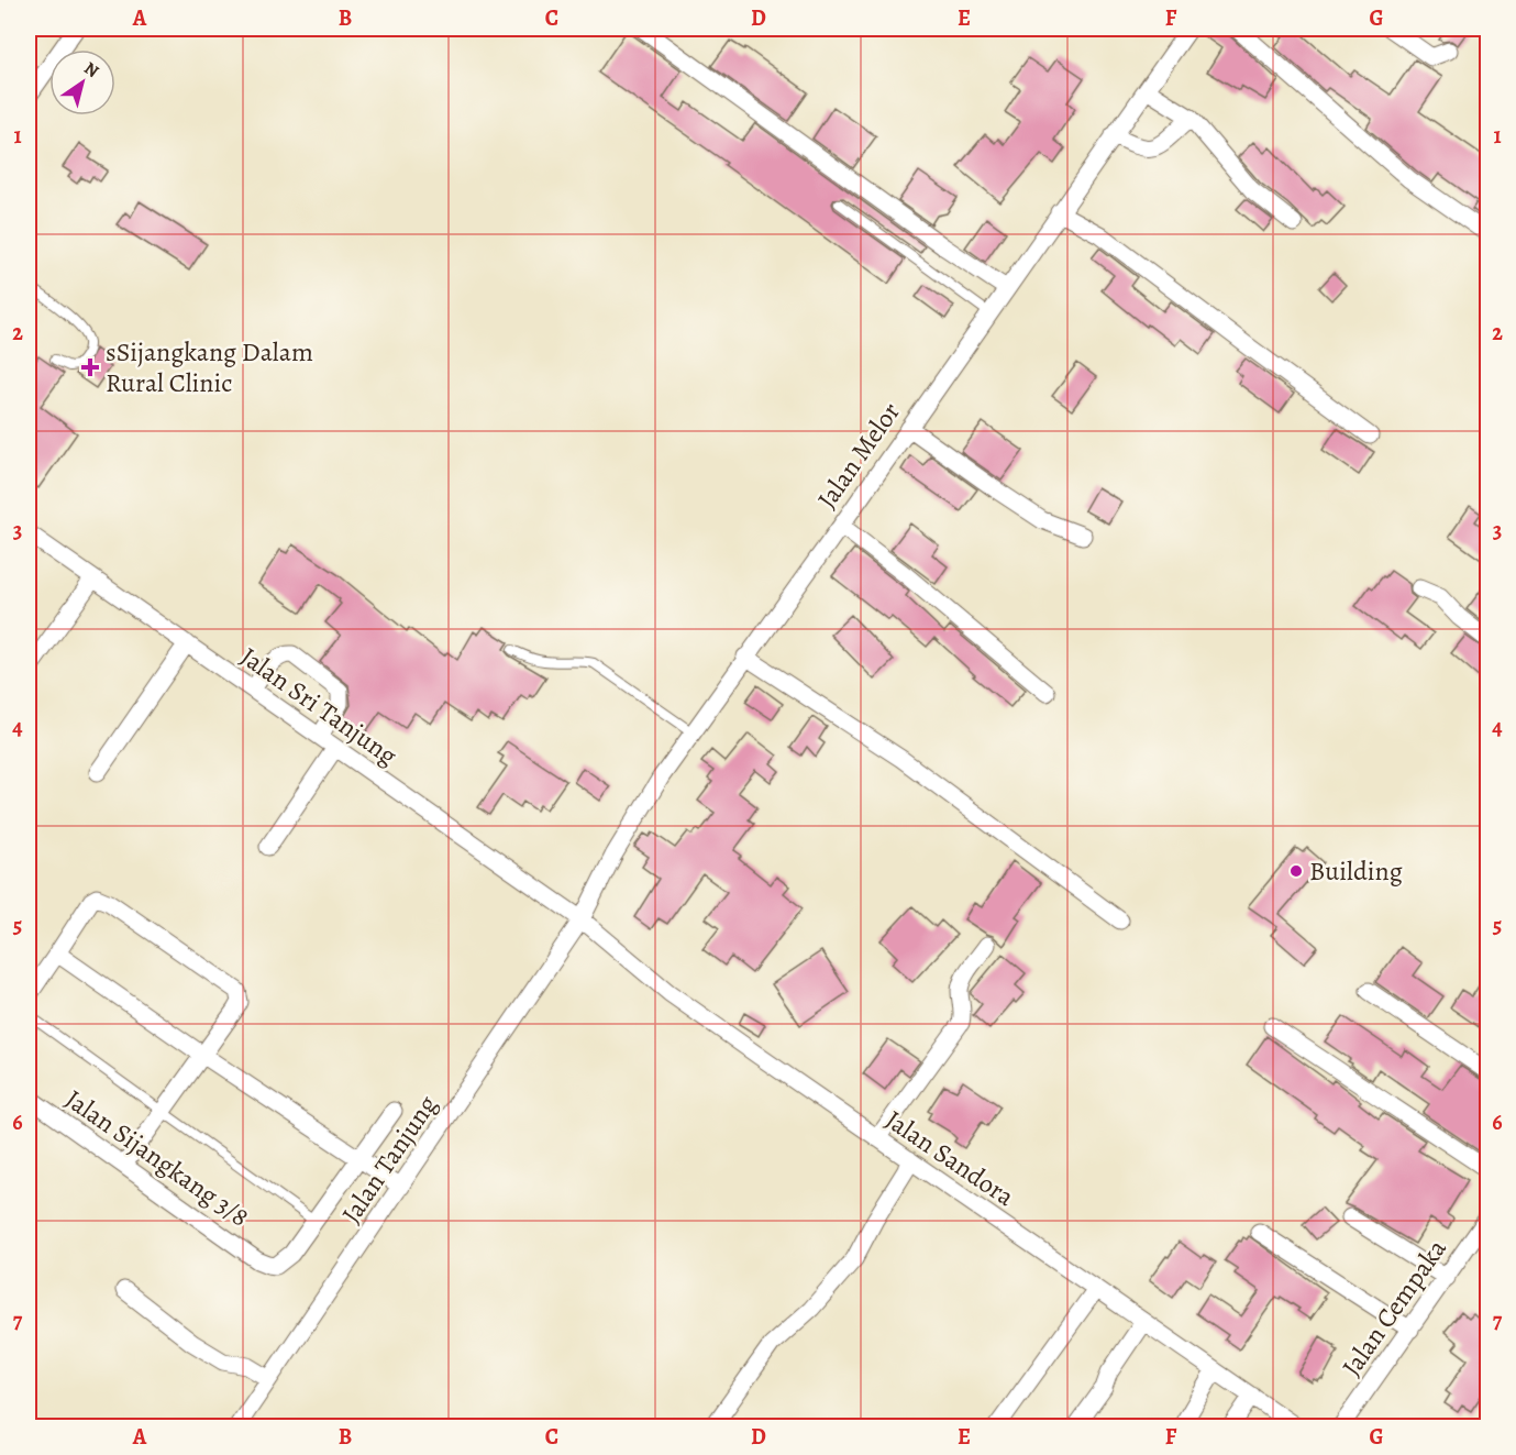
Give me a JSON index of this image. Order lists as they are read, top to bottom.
{
  "streets": {
    "street": [
      "Jalan Melor",
      "Jalan Sri Tanjung",
      "Jalan Sijangkang 3/8",
      "Jalan Sandora",
      "Jalan Tanjung",
      "Jalan Cempaka"
    ]
  },
  "crossings": [
    ["Jalan Melor", "Jalan Sri Tanjung"],
    ["Jalan Melor", "Jalan Sandora"],
    ["Jalan Melor", "Jalan Tanjung"],
    ["Jalan Sri Tanjung", "Jalan Sandora"],
    ["Jalan Sri Tanjung", "Jalan Tanjung"],
    ["Jalan Sandora", "Jalan Tanjung"]
  ],
  "places": {
    "health": ["sSijangkang Dalam Rural Clinic"],
    "other": ["Building"]
  },
  "north": "top right",
  "grid": {
    "columns": [
      "A",
      "B",
      "C",
      "D",
      "E",
      "F",
      "G"
    ],
    "rows": [
      "1",
      "2",
      "3",
      "4",
      "5",
      "6",
      "7"
    ]
  }
}
